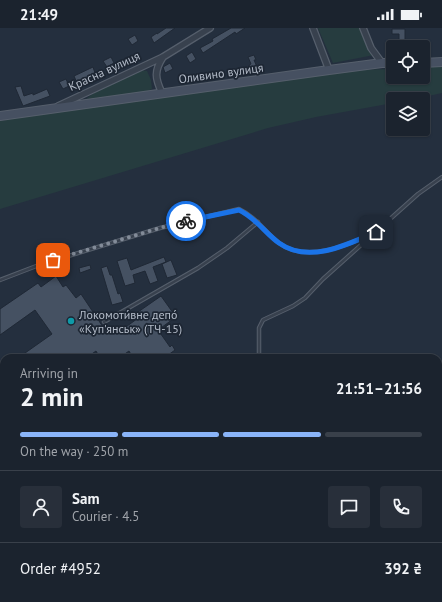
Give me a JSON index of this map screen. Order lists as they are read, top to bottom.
{
  "streets": {
    "street": ["Красна вулиця", "Оливино вулиця"]
  },
  "crossings": [
    ["Красна вулиця", "Оливино вулиця"]
  ],
  "places": ["Локомоти́вне депо́ «Куп'янськ» (ТЧ-15)"],
  "page": {
    "status": "21:49",
    "heading": ["2 min", "Arriving in", "21:51–21:56"],
    "panel": [
      "Sam",
      "Courier · 4.5",
      "Order #4952",
      "392 ₴"
    ],
    "bar": "On the way · 250 m"
  }
}
